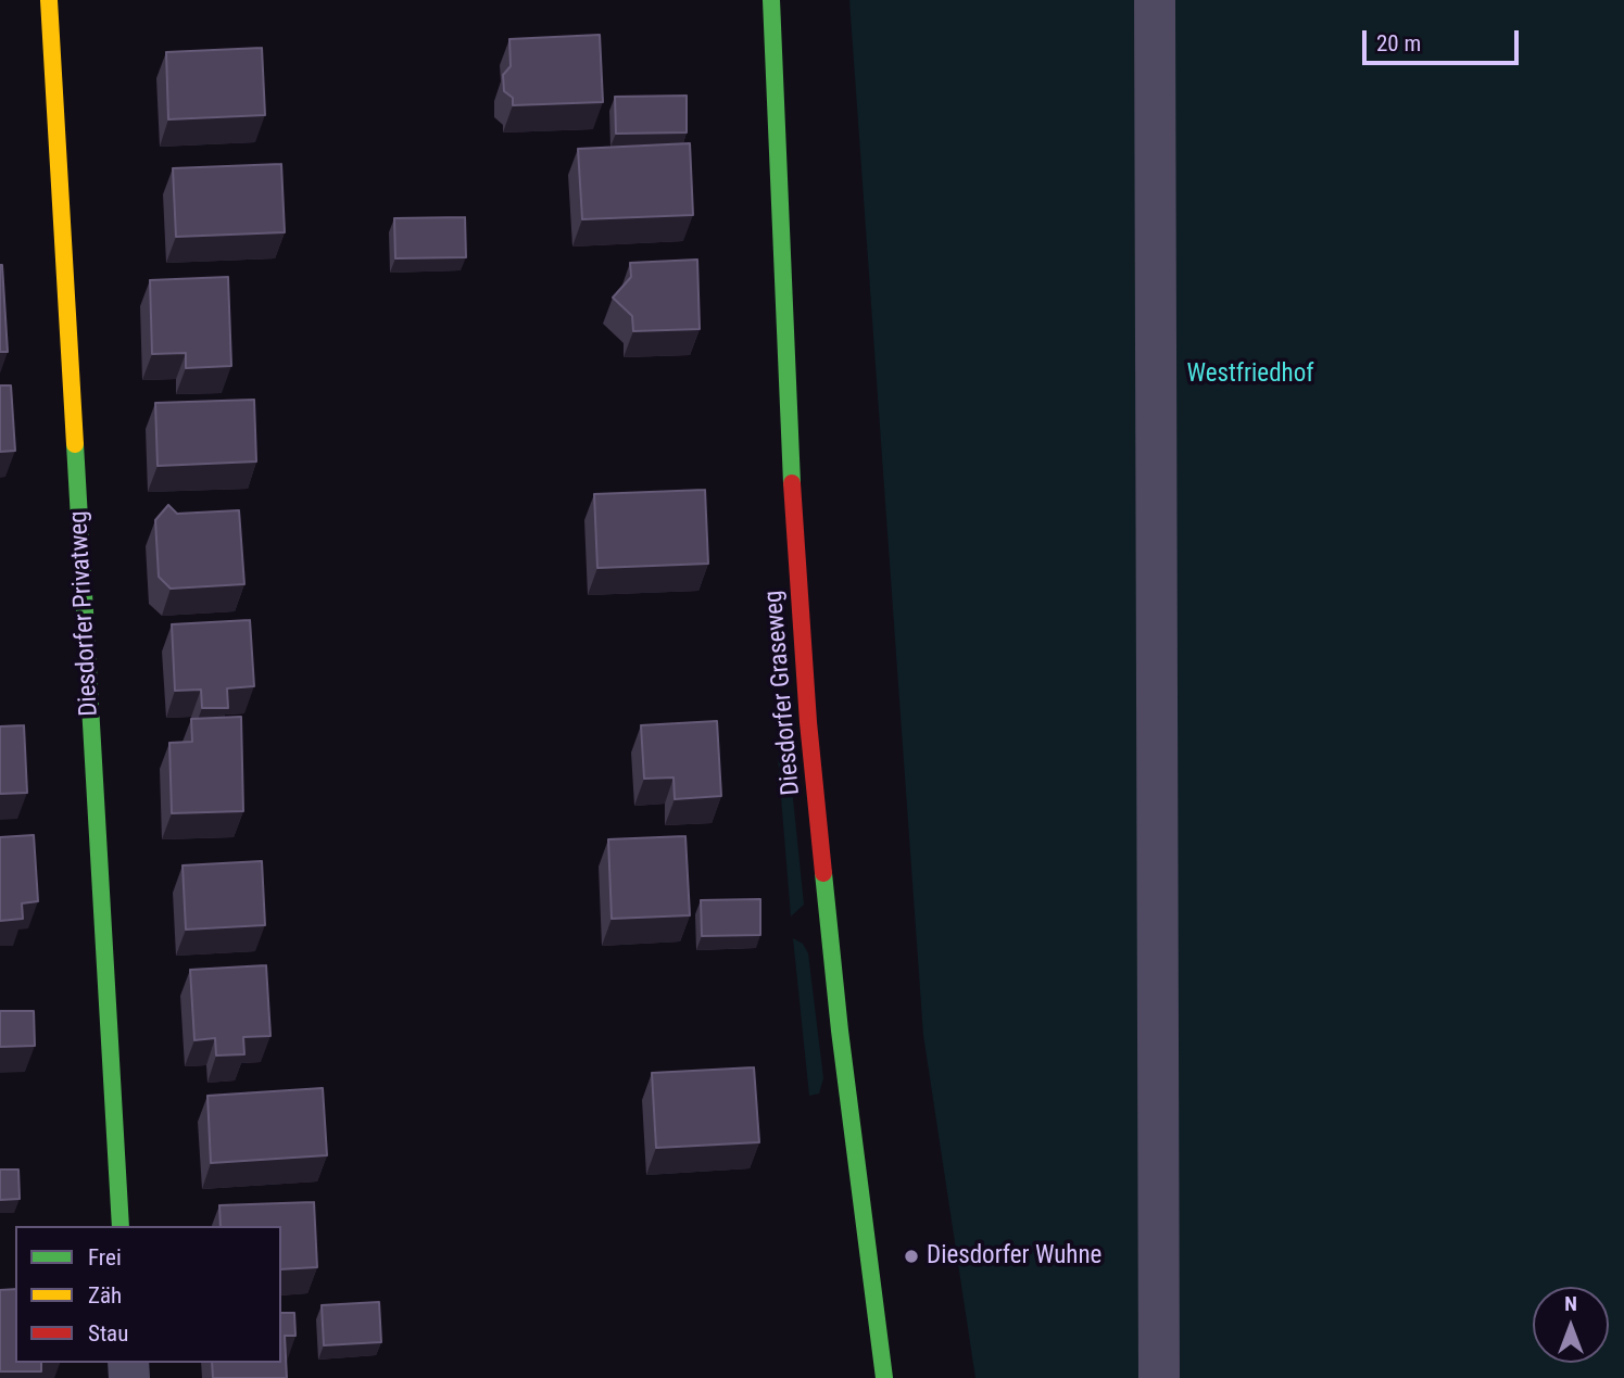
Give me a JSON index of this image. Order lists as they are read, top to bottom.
{
  "streets": {
    "main road": ["Diesdorfer Privatweg", "Diesdorfer Graseweg"]
  },
  "parks": ["Westfriedhof"],
  "places": ["Diesdorfer Wuhne"],
  "legend": ["Frei", "Zäh", "Stau"],
  "scale_bar": "20 m",
  "north": "top"
}
